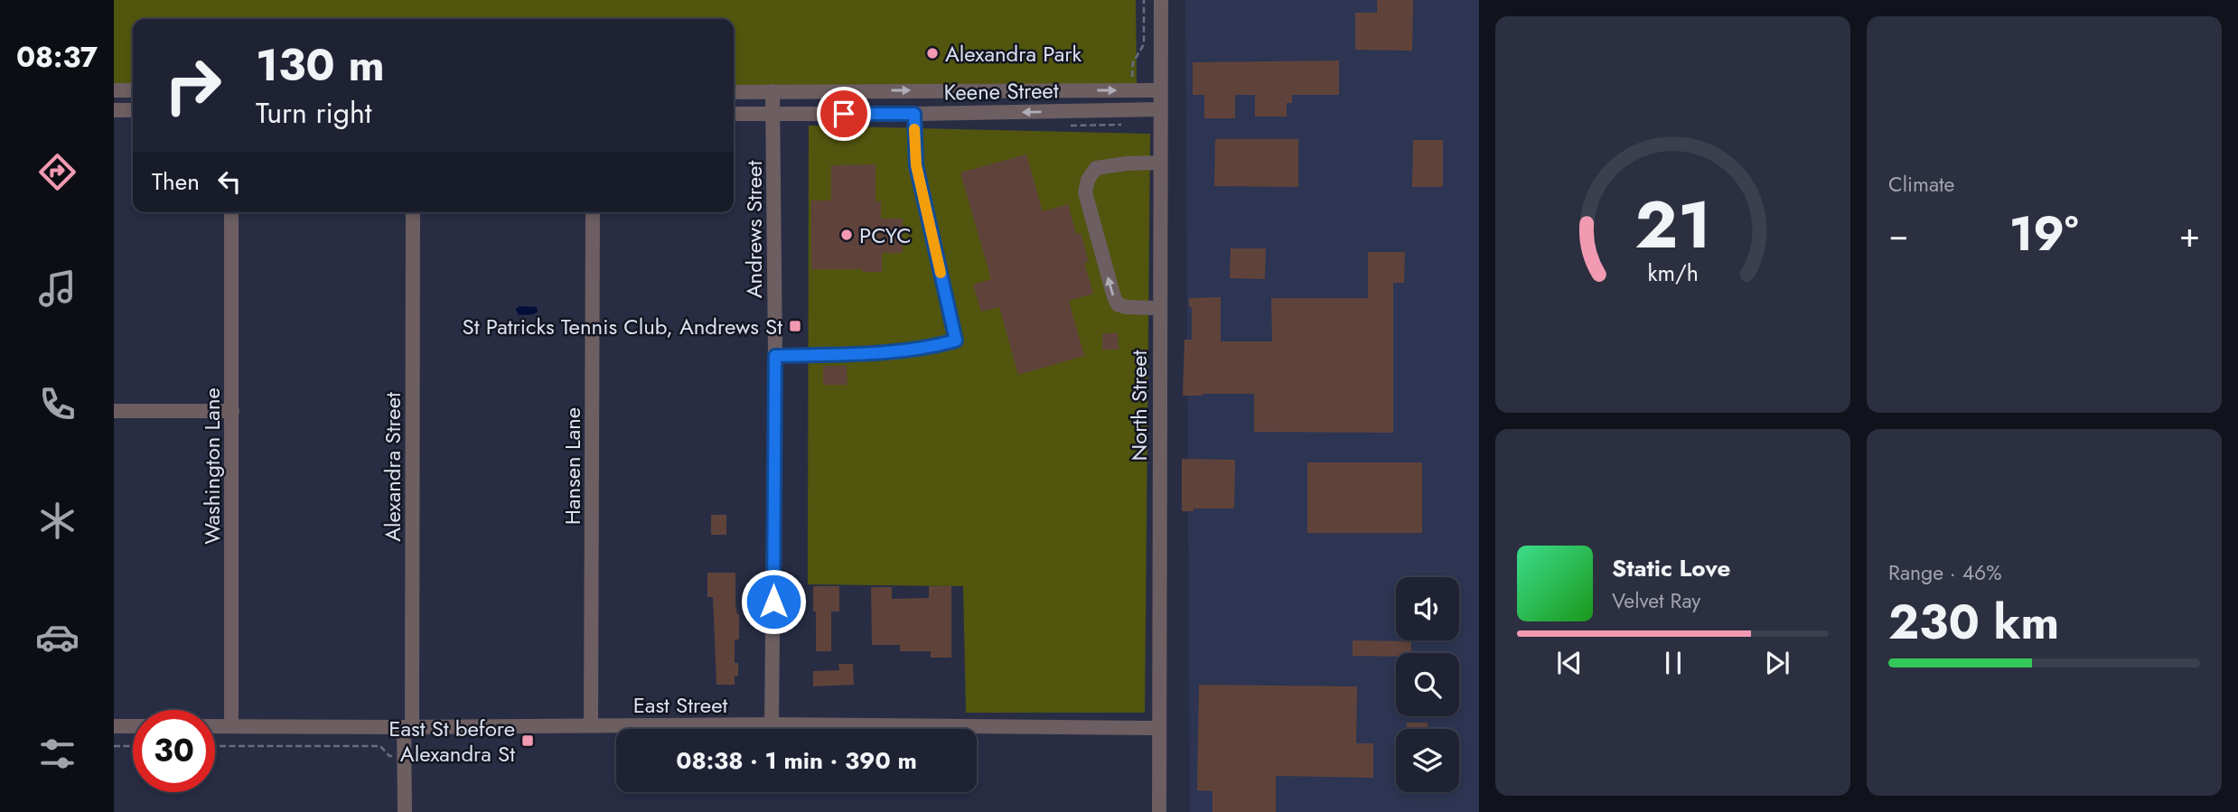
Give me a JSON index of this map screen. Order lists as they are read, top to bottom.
{
  "streets": {
    "street": [
      "Keene Street",
      "Andrews Street",
      "North Street",
      "Washington Lane",
      "Hansen Lane",
      "Alexandra Street",
      "East Street"
    ]
  },
  "crossings": [
    ["Keene Street", "Andrews Street"],
    ["Keene Street", "North Street"],
    ["Andrews Street", "East Street"],
    ["North Street", "East Street"],
    ["Washington Lane", "East Street"],
    ["Hansen Lane", "East Street"],
    ["Alexandra Street", "East Street"]
  ],
  "places": {
    "other": ["Alexandra Park", "PCYC"],
    "transit": ["St Patricks Tennis Club, Andrews St", "East St before Alexandra St"]
  },
  "page": {
    "tabs": "08:37",
    "tile": [
      "Climate",
      ["Range · 46%", "230 km"]
    ],
    "turn": ["130 m", "Turn right"],
    "then": "Then",
    "heat": ["−", "19°", "+"],
    "song": ["Static Love", "Velvet Ray"],
    "limit": "30",
    "trip": "08:38 · 1 min · 390 m",
    "gauge": ["21", "km/h"]
  }
}
